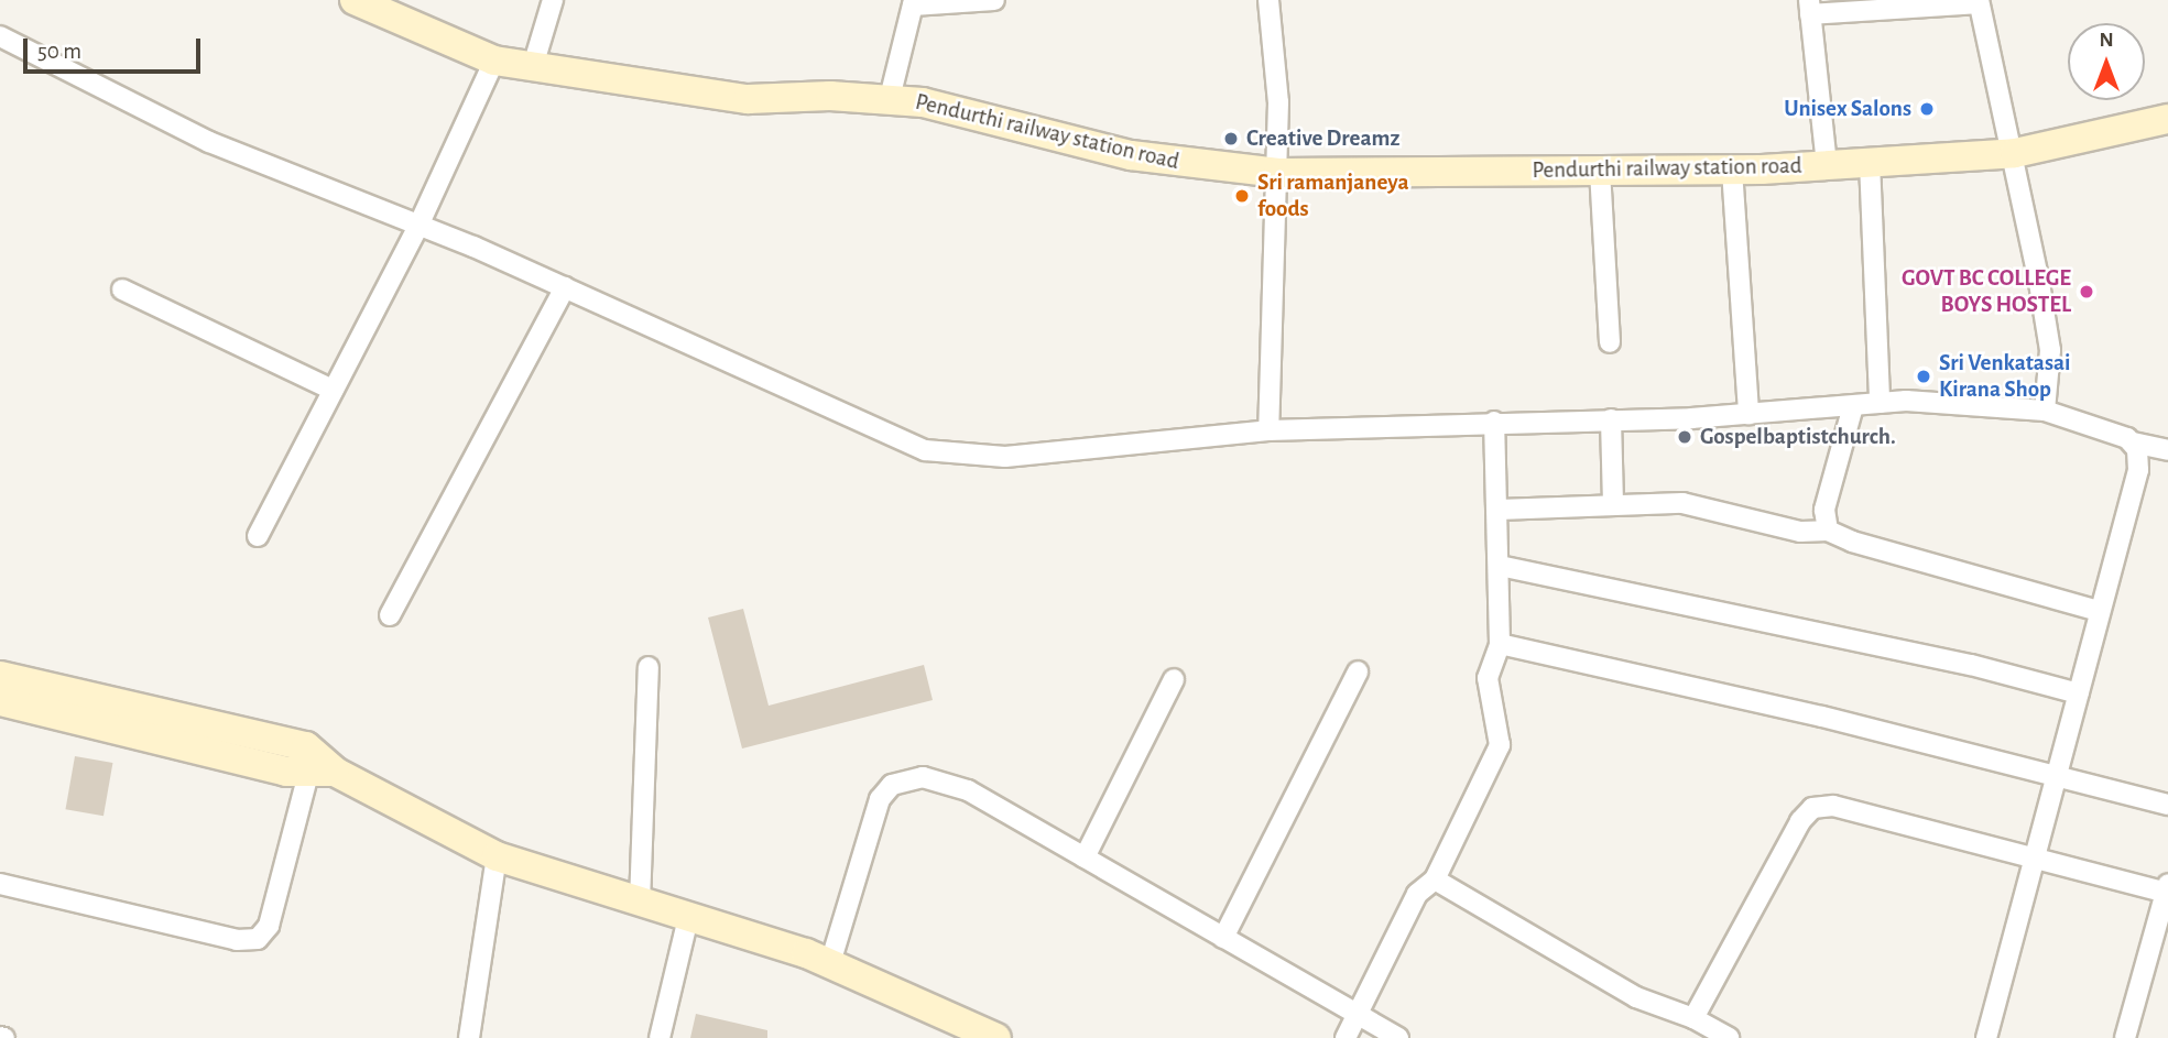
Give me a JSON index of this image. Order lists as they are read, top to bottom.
{
  "streets": {
    "street": ["Pendurthi railway station road"]
  },
  "places": [
    "Unisex Salons",
    "Creative Dreamz",
    "Sri ramanjaneya foods",
    "GOVT BC COLLEGE BOYS HOSTEL",
    "Sri Venkatasai Kirana Shop",
    "Gospelbaptistchurch."
  ],
  "scale_bar": "50 m",
  "north": "top"
}
